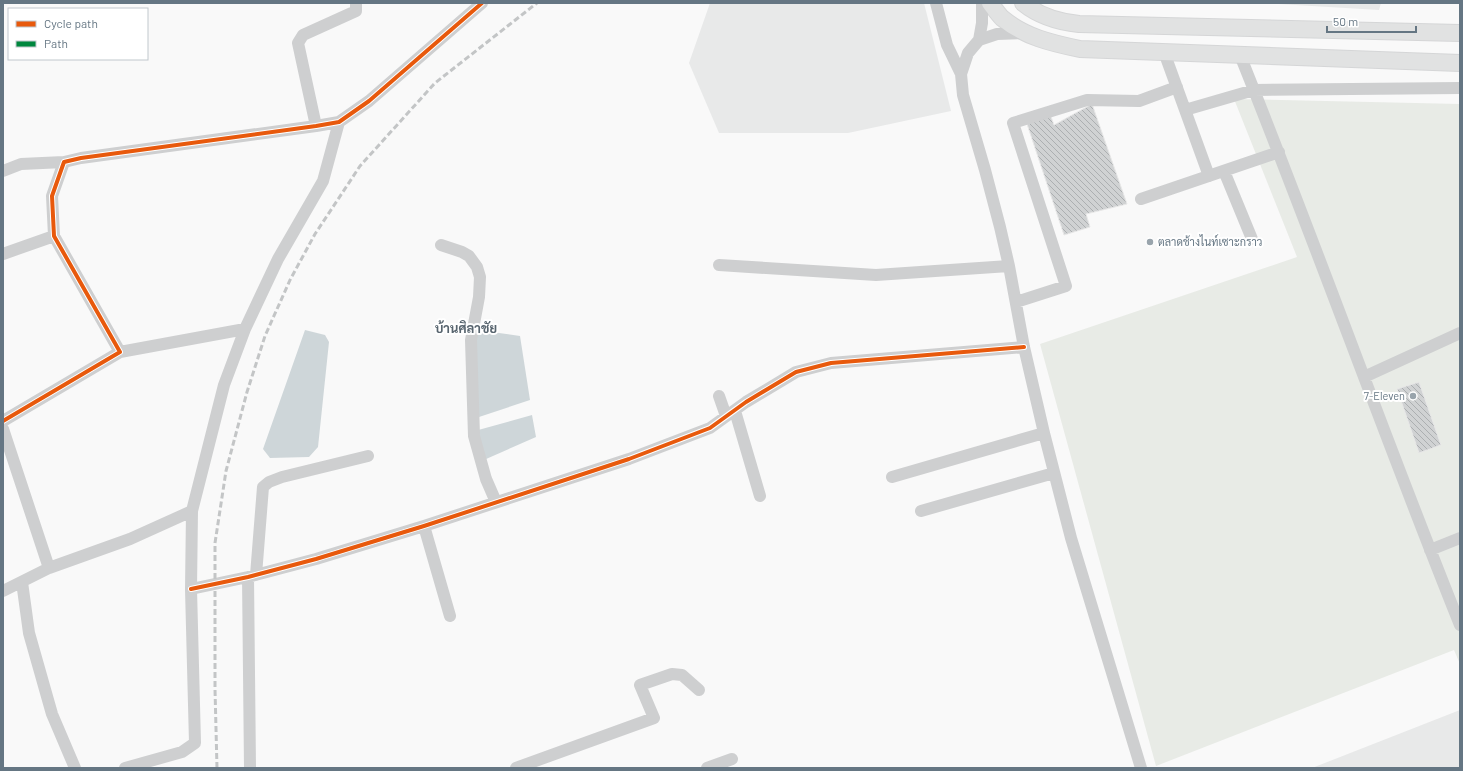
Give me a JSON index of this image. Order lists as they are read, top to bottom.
{
  "districts": ["บ้านศิลาชัย"],
  "places": ["ตลาดช้างไนท์เซาะกราว", "7-Eleven"],
  "legend": ["Cycle path", "Path"],
  "scale_bar": "50 m"
}
